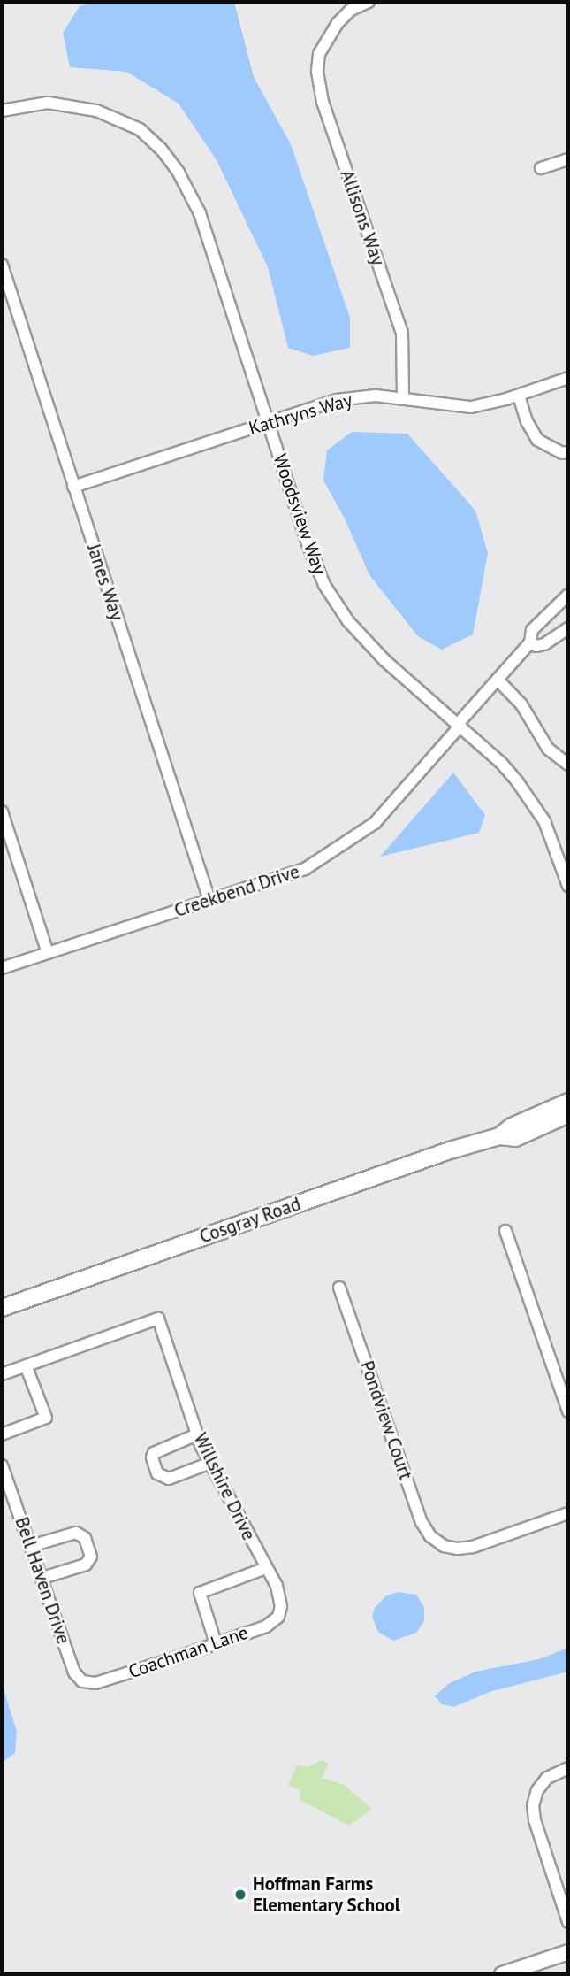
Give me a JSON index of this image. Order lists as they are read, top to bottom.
{
  "streets": {
    "main road": ["Cosgray Road"],
    "street": [
      "Allisons Way",
      "Kathryns Way",
      "Woodsview Way",
      "Janes Way",
      "Creekbend Drive",
      "Pondview Court",
      "Willshire Drive",
      "Bell Haven Drive",
      "Coachman Lane"
    ]
  },
  "crossings": [
    ["Allisons Way", "Kathryns Way"],
    ["Kathryns Way", "Woodsview Way"],
    ["Kathryns Way", "Janes Way"],
    ["Woodsview Way", "Creekbend Drive"],
    ["Janes Way", "Creekbend Drive"],
    ["Willshire Drive", "Coachman Lane"],
    ["Bell Haven Drive", "Coachman Lane"]
  ],
  "places": ["Hoffman Farms Elementary School"]
}
